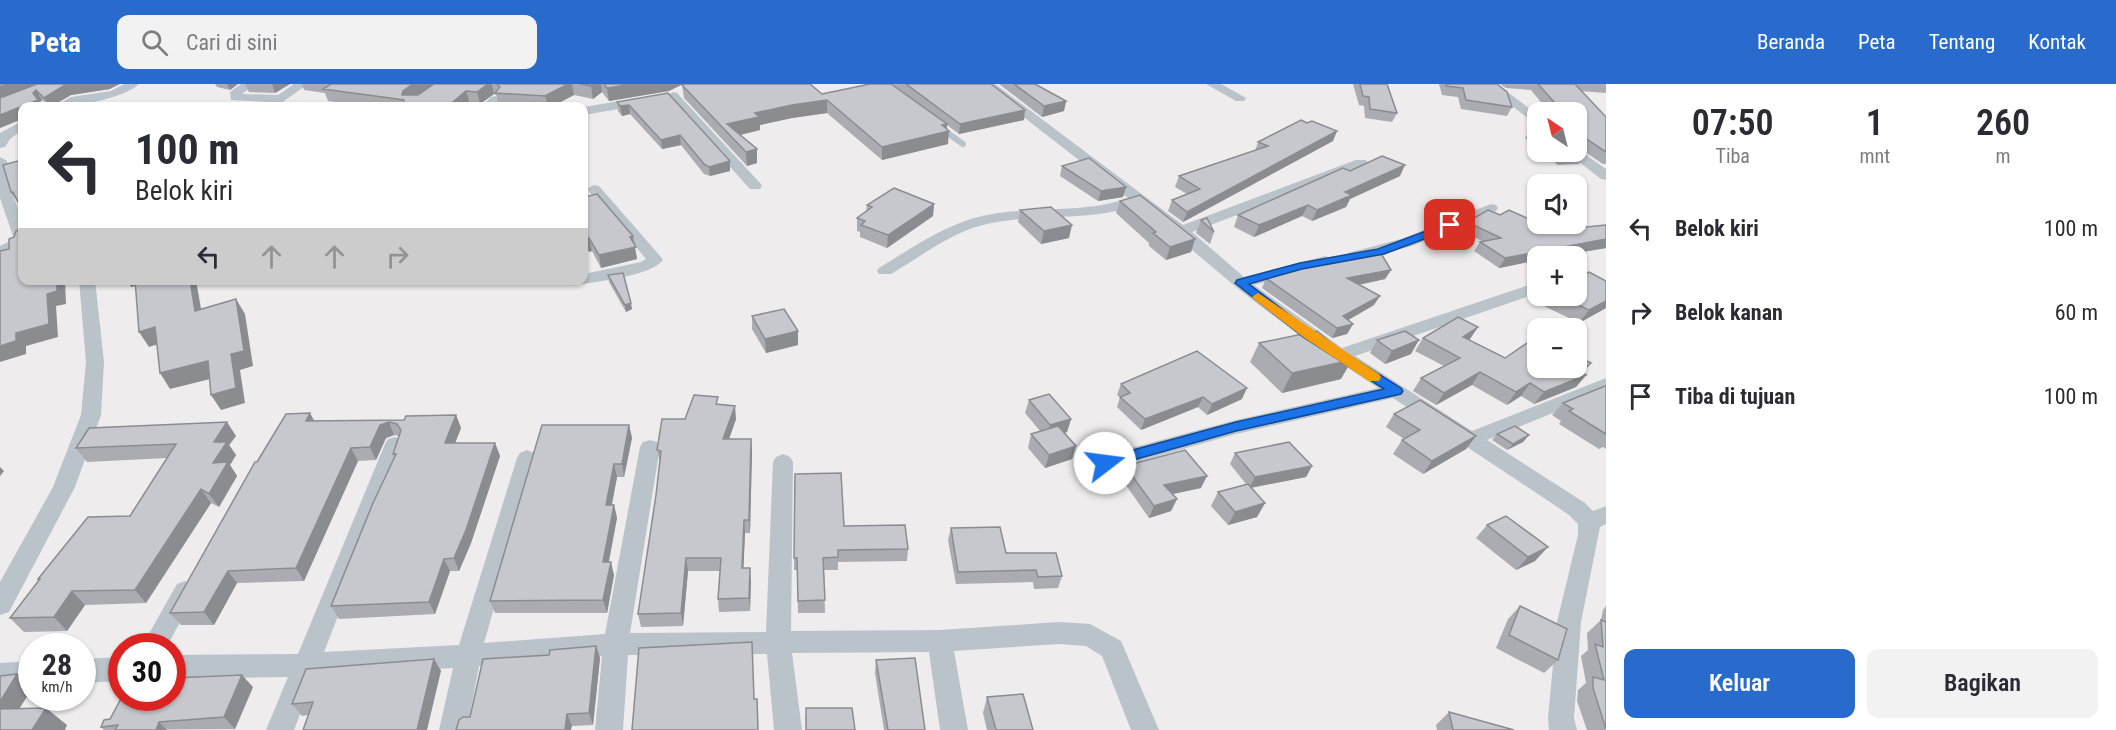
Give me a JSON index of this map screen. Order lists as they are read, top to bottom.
{
  "north": "top left",
  "page": {
    "header": "Peta",
    "search": "Cari di sini",
    "nav": [
      "Beranda",
      "Peta",
      "Tentang",
      "Kontak"
    ],
    "eta": [
      "07:50",
      "Tiba",
      "1",
      "mnt",
      "260",
      "m"
    ],
    "map_buttons": ["+", "−"],
    "turn": ["100 m", "Belok kiri"],
    "list": [
      {
        "name": "Belok kiri",
        "value": "100 m"
      },
      {
        "name": "Belok kanan",
        "value": "60 m"
      },
      {
        "name": "Tiba di tujuan",
        "value": "100 m"
      }
    ],
    "speed": "28 km/h",
    "limit": "30",
    "buttons": ["Keluar", "Bagikan"]
  }
}
